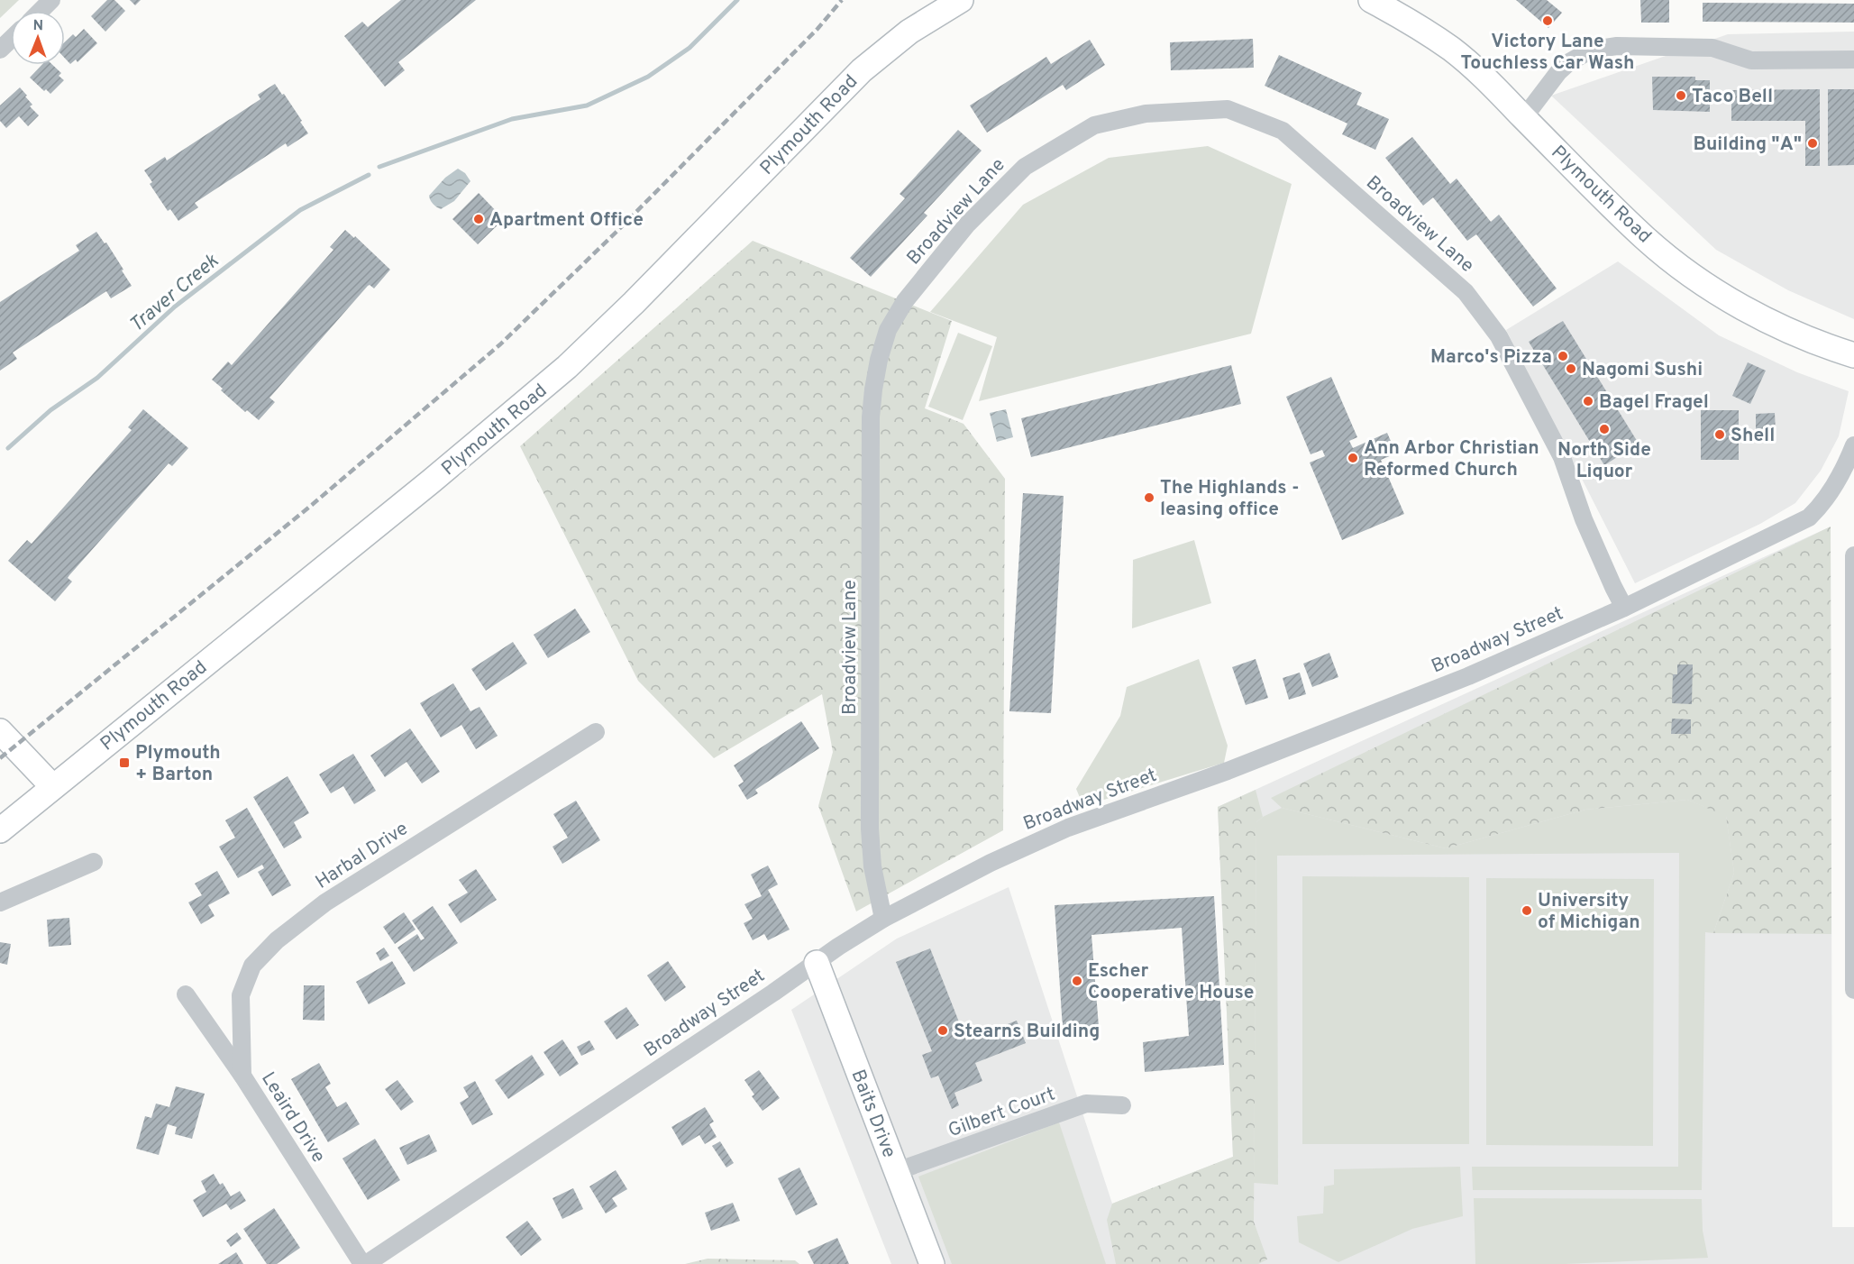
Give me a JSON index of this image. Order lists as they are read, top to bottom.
{
  "streets": {
    "main road": ["Plymouth Road", "Baits Drive"],
    "street": [
      "Broadview Lane",
      "Broadway Street",
      "Harbal Drive",
      "Gilbert Court",
      "Leaird Drive"
    ]
  },
  "crossings": [
    ["Broadview Lane", "Broadway Street"],
    ["Broadway Street", "Baits Drive"],
    ["Broadway Street", "Leaird Drive"],
    ["Harbal Drive", "Leaird Drive"],
    ["Gilbert Court", "Baits Drive"]
  ],
  "water": ["Traver Creek"],
  "places": {
    "other": [
      "Victory Lane Touchless Car Wash",
      "Taco Bell",
      "Building \"A\"",
      "Apartment Office",
      "Marco's Pizza",
      "Nagomi Sushi",
      "Bagel Fragel",
      "North Side Liquor",
      "Shell",
      "Ann Arbor Christian Reformed Church",
      "The Highlands - leasing office",
      "University of Michigan",
      "Escher Cooperative House",
      "Stearns Building"
    ],
    "transit": ["Plymouth + Barton"]
  },
  "north": "top"
}
